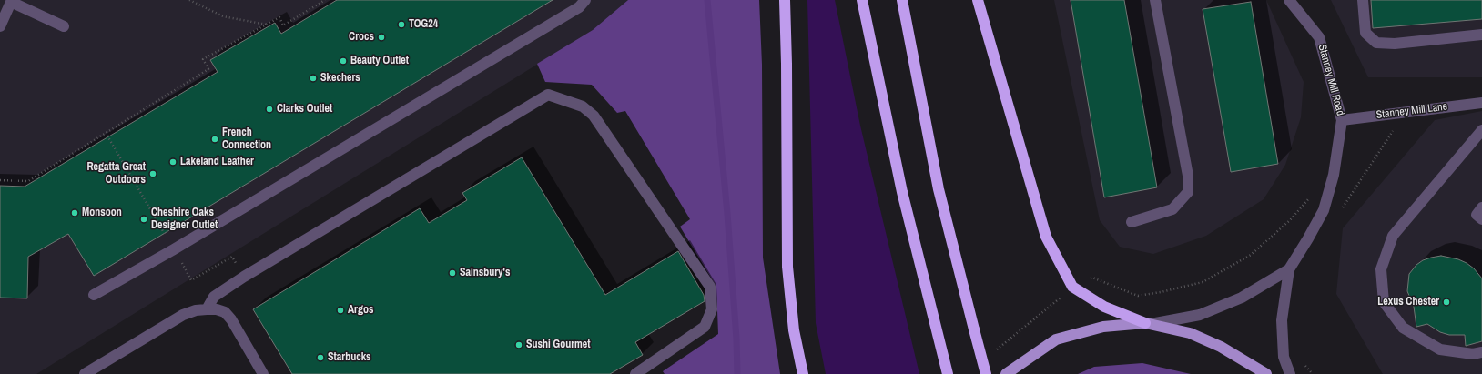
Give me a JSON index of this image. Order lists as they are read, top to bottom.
{
  "streets": {
    "street": ["Stanney Mill Road", "Stanney Mill Lane"]
  },
  "crossings": [
    ["Stanney Mill Road", "Stanney Mill Lane"]
  ],
  "places": [
    "TOG24",
    "Crocs",
    "Beauty Outlet",
    "Skechers",
    "Clarks Outlet",
    "French Connection",
    "Lakeland Leather",
    "Regatta Great Outdoors",
    "Monsoon",
    "Cheshire Oaks Designer Outlet",
    "Sainsbury's",
    "Lexus Chester",
    "Argos",
    "Sushi Gourmet",
    "Starbucks"
  ]
}
